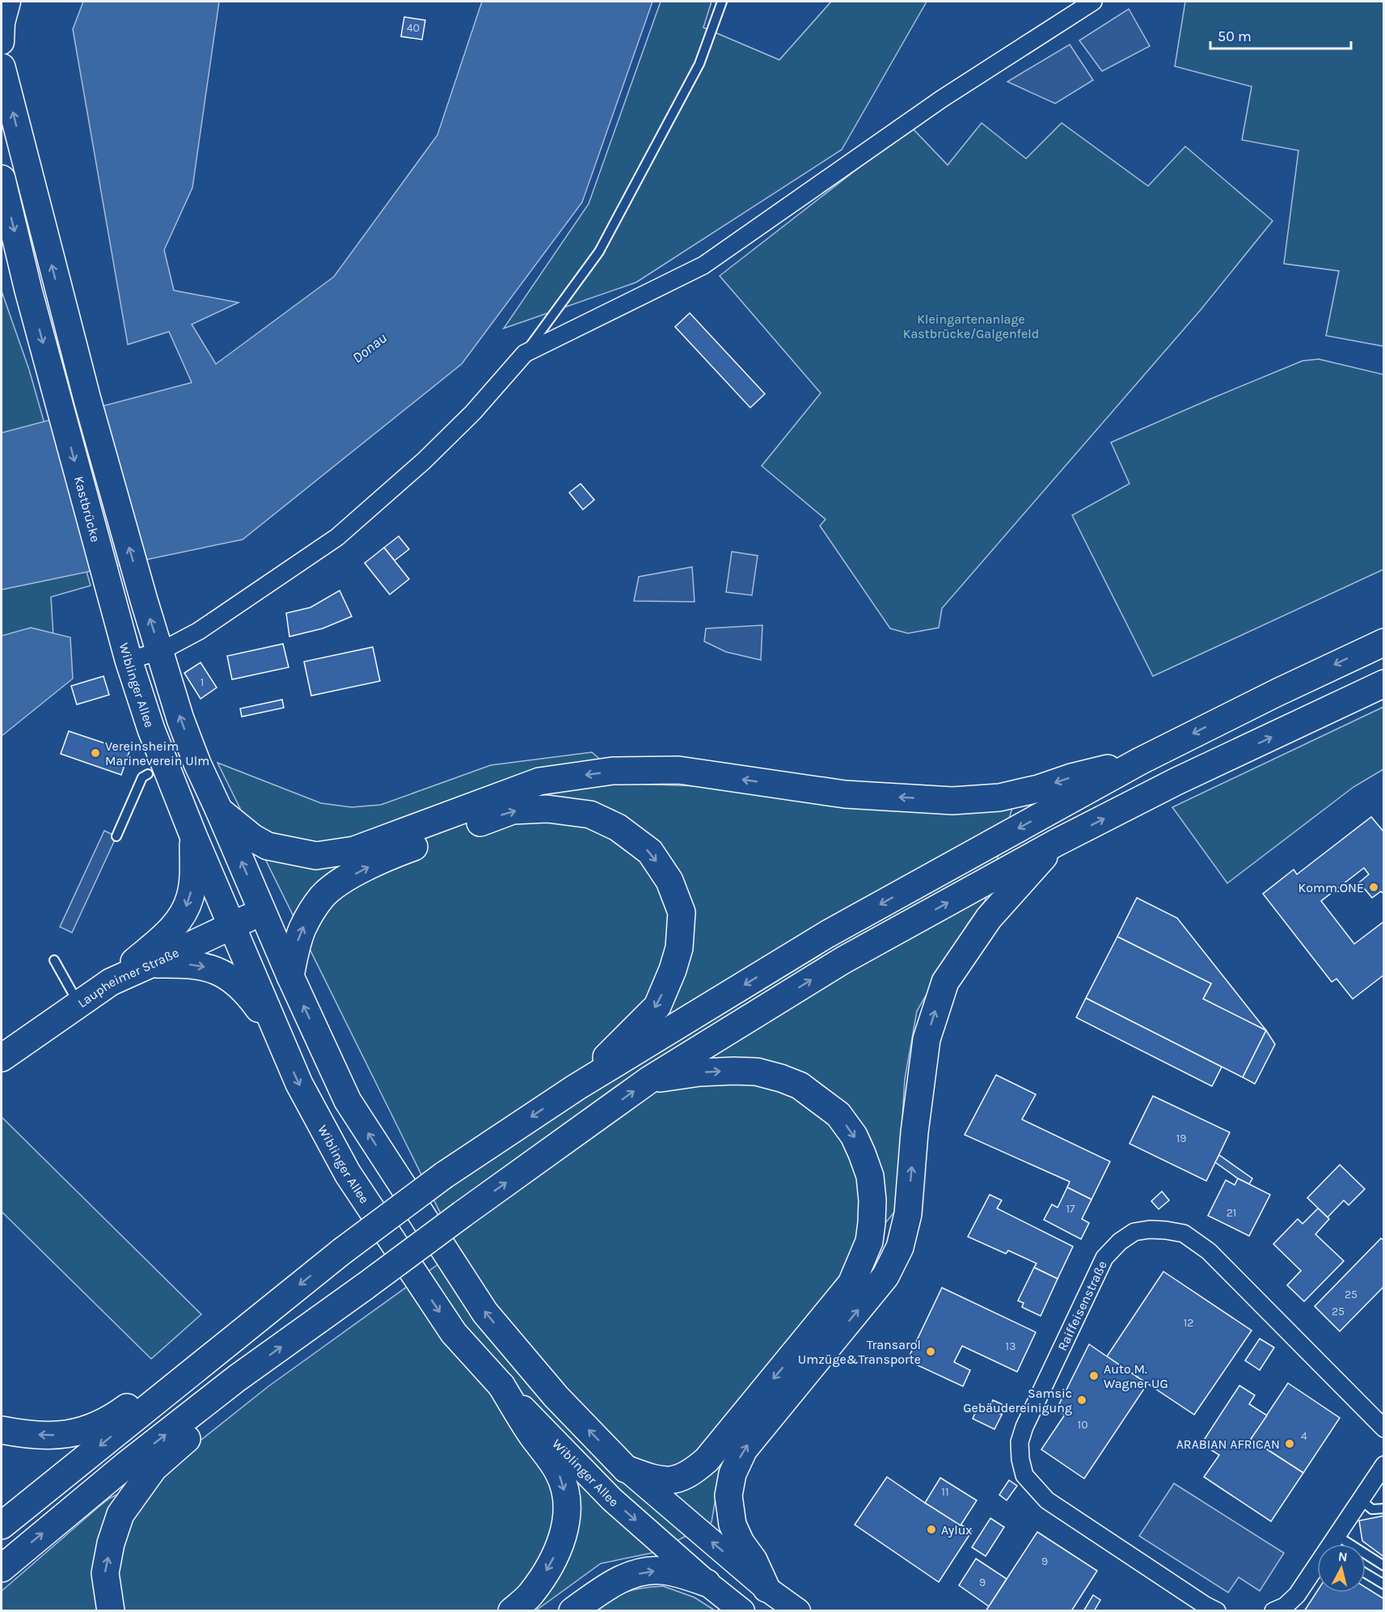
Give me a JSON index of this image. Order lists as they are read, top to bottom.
{
  "streets": {
    "main road": ["Kastbrücke", "Wiblinger Allee", "Laupheimer Straße"],
    "street": ["Raiffeisenstraße"]
  },
  "crossings": [
    ["Kastbrücke", "Wiblinger Allee"],
    ["Wiblinger Allee", "Laupheimer Straße"]
  ],
  "water": ["Donau"],
  "parks": ["Kleingartenanlage Kastbrücke/Galgenfeld"],
  "places": [
    "Vereinsheim Marineverein Ulm",
    "Komm.ONE",
    "Transarol Umzüge&Transporte",
    "Auto M. Wagner UG",
    "Samsic Gebäudereinigung",
    "ARABIAN AFRICAN",
    "Aylux"
  ],
  "house_numbers": [
    "40",
    "1",
    "19",
    "17",
    "21",
    "25",
    "25",
    "12",
    "13",
    "10",
    "4",
    "11",
    "9",
    "9"
  ],
  "scale_bar": "50 m",
  "north": "top"
}
